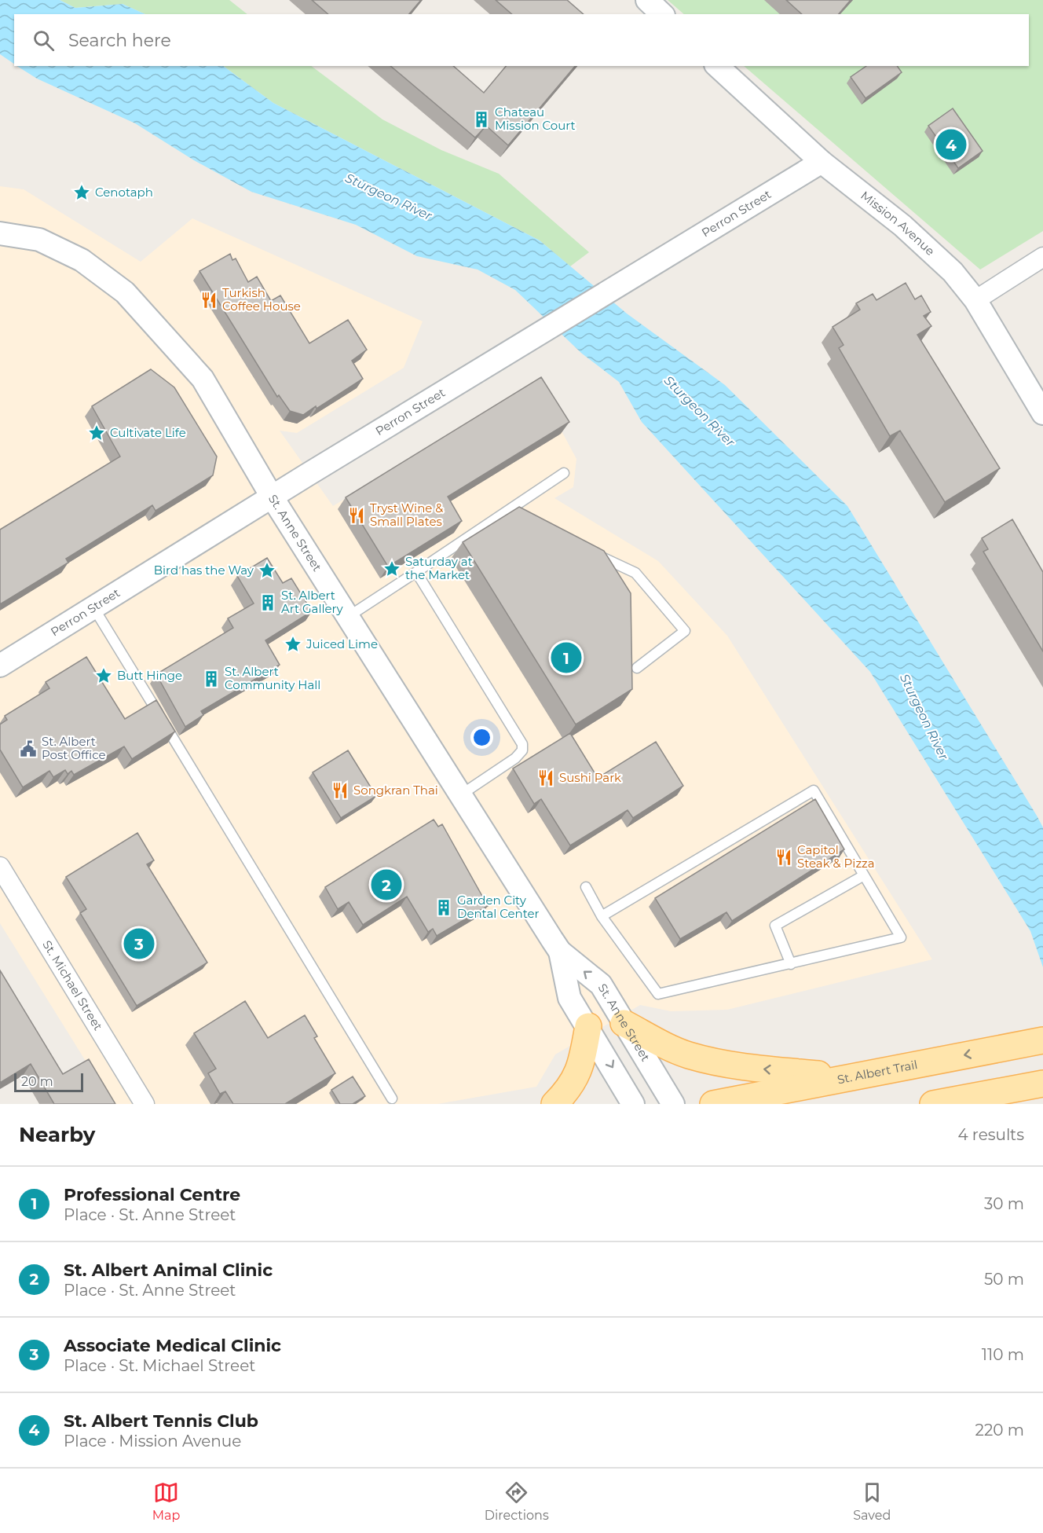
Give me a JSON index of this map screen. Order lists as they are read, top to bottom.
{
  "streets": {
    "main road": ["St. Albert Trail"],
    "street": [
      "Perron Street",
      "Mission Avenue",
      "St. Anne Street",
      "St. Michael Street"
    ]
  },
  "crossings": [
    ["Perron Street", "Mission Avenue"],
    ["Perron Street", "St. Anne Street"]
  ],
  "water": ["Sturgeon River"],
  "places": {
    "building": [
      "Chateau Mission Court",
      "St. Albert Art Gallery",
      "St. Albert Community Hall",
      "Garden City Dental Center"
    ],
    "place": [
      "Cenotaph",
      "Cultivate Life",
      "Saturday at the Market",
      "Bird has the Way",
      "Juiced Lime",
      "Butt Hinge"
    ],
    "restaurant": [
      "Turkish Coffee House",
      "Tryst Wine & Small Plates",
      "Sushi Park",
      "Songkran Thai",
      "Capitol Steak & Pizza"
    ],
    "public building": ["St. Albert Post Office"]
  },
  "scale_bar": "20 m",
  "page": {
    "search": "Search here",
    "pins": [
      "4",
      "1",
      "2",
      "3"
    ],
    "scale": "20 m",
    "heading": ["Nearby", "4 results"],
    "list": [
      {
        "mark": "1",
        "name": "Professional Centre",
        "note": "Place · St. Anne Street",
        "value": "30 m"
      },
      {
        "mark": "2",
        "name": "St. Albert Animal Clinic",
        "note": "Place · St. Anne Street",
        "value": "50 m"
      },
      {
        "mark": "3",
        "name": "Associate Medical Clinic",
        "note": "Place · St. Michael Street",
        "value": "110 m"
      },
      {
        "mark": "4",
        "name": "St. Albert Tennis Club",
        "note": "Place · Mission Avenue",
        "value": "220 m"
      }
    ],
    "nav": ["Map", "Directions", "Saved"]
  }
}
